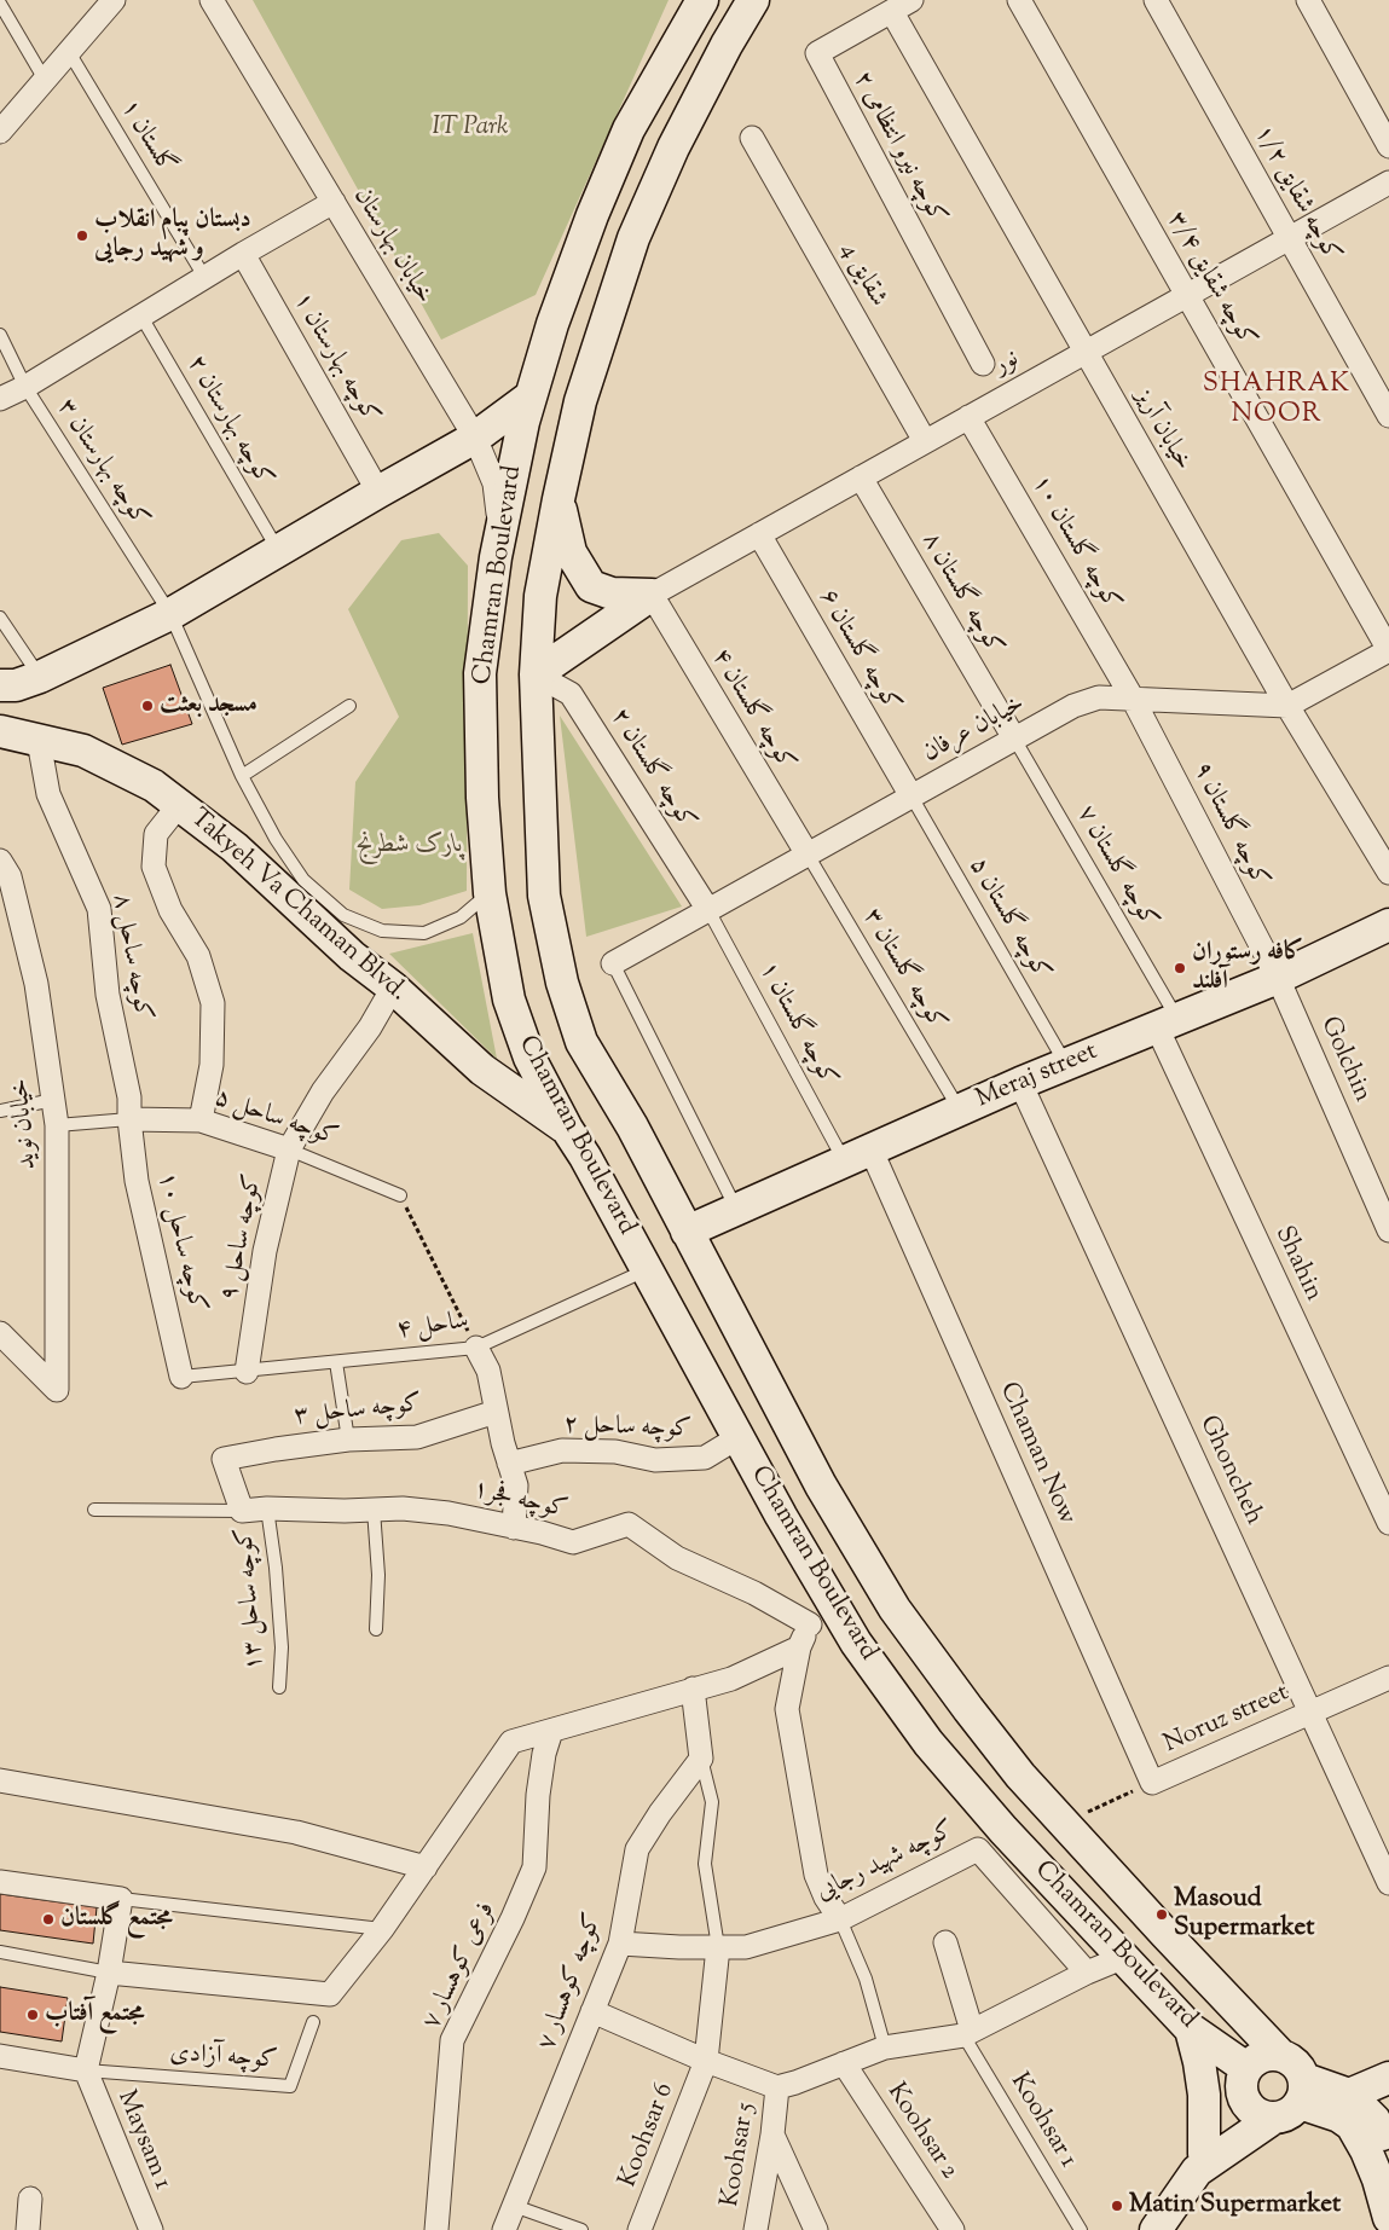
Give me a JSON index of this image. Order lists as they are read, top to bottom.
{
  "streets": {
    "main road": ["Chamran Boulevard", "Takyeh Va Chaman Blvd.", "Meraj street"],
    "street": [
      "کوچه نیرو انتظامی ۲",
      "کوچه شقایق ۱/۲",
      "خیابان بهارستان",
      "شقایق 4",
      "کوچه شقایق ۳/۴",
      "کوچه بهارستان ۱",
      "نور",
      "خیابان آریز",
      "کوچه گلستان ۱۰",
      "کوچه گلستان ۸",
      "کوچه گلستان ۶",
      "کوچه گلستان ۴",
      "خیابان عرفان",
      "کوچه گلستان ۲",
      "کوچه گلستان ۹",
      "کوچه ساحل ۸",
      "Golchin",
      "کوچه ساحل ۵",
      "خیابان نوید",
      "کوچه ساحل ۹",
      "کوچه ساحل ۱۰",
      "Shahin",
      "کوچه ساحل ۳",
      "کوچه ساحل ۲",
      "Chaman Now",
      "Ghoncheh",
      "کوچه فجر۱",
      "Noruz street",
      "کوچه شهید رجایی",
      "فرعی کوهسار ۷",
      "کوچه کوهسار ۷",
      "Koohsar 2",
      "Koohsar 6",
      "Maysam 1",
      "Koohsar 5"
    ],
    "lane": [
      "گلستان ١",
      "کوچه بهارستان ۲",
      "کوچه بهارستان ۳",
      "کوچه گلستان ۷",
      "کوچه گلستان ۵",
      "کوچه گلستان ۳",
      "کوچه گلستان ۱",
      "ساحل ۴",
      "کوچه ساحل ۱۳",
      "کوچه آزادی",
      "Koohsar 1"
    ]
  },
  "crossings": [
    ["کوچه نیرو انتظامی ۲", "خیابان آریز"],
    ["کوچه شقایق ۱/۲", "نور"],
    ["خیابان بهارستان", "Chamran Boulevard"],
    ["شقایق 4", "نور"],
    ["کوچه شقایق ۳/۴", "نور"],
    ["نور", "خیابان آریز"],
    ["نور", "کوچه گلستان ۱۰"],
    ["نور", "کوچه گلستان ۸"],
    ["نور", "کوچه گلستان ۶"],
    ["نور", "کوچه گلستان ۴"],
    ["خیابان آریز", "خیابان عرفان"],
    ["کوچه بهارستان ۳", "Chamran Boulevard"],
    ["کوچه گلستان ۱۰", "خیابان عرفان"],
    ["کوچه گلستان ۱۰", "کوچه گلستان ۹"],
    ["Chamran Boulevard", "کوچه گلستان ۲"],
    ["Chamran Boulevard", "Takyeh Va Chaman Blvd."],
    ["Chamran Boulevard", "Meraj street"],
    ["Chamran Boulevard", "ساحل ۴"],
    ["Chamran Boulevard", "کوچه ساحل ۲"],
    ["کوچه گلستان ۸", "خیابان عرفان"],
    ["کوچه گلستان ۸", "کوچه گلستان ۷"],
    ["کوچه گلستان ۶", "خیابان عرفان"],
    ["کوچه گلستان ۶", "کوچه گلستان ۵"],
    ["کوچه گلستان ۴", "خیابان عرفان"],
    ["کوچه گلستان ۴", "کوچه گلستان ۳"],
    ["خیابان عرفان", "کوچه گلستان ۲"],
    ["خیابان عرفان", "کوچه گلستان ۹"],
    ["خیابان عرفان", "کوچه گلستان ۷"],
    ["خیابان عرفان", "کوچه گلستان ۵"],
    ["خیابان عرفان", "کوچه گلستان ۳"],
    ["خیابان عرفان", "کوچه گلستان ۱"],
    ["کوچه گلستان ۲", "کوچه گلستان ۱"],
    ["کوچه گلستان ۹", "Golchin"],
    ["کوچه گلستان ۹", "Meraj street"],
    ["کوچه گلستان ۷", "Meraj street"],
    ["کوچه گلستان ۷", "Shahin"],
    ["Takyeh Va Chaman Blvd.", "کوچه ساحل ۸"],
    ["Takyeh Va Chaman Blvd.", "کوچه ساحل ۹"],
    ["کوچه گلستان ۵", "Meraj street"],
    ["کوچه ساحل ۸", "کوچه ساحل ۵"],
    ["کوچه ساحل ۸", "کوچه ساحل ۱۰"],
    ["کوچه گلستان ۳", "Meraj street"],
    ["کوچه گلستان ۱", "Meraj street"],
    ["کوچه گلستان ۱", "Chaman Now"],
    ["Golchin", "Meraj street"],
    ["Meraj street", "Shahin"],
    ["Meraj street", "Chaman Now"],
    ["Meraj street", "Ghoncheh"],
    ["کوچه ساحل ۵", "خیابان نوید"],
    ["کوچه ساحل ۵", "کوچه ساحل ۹"],
    ["کوچه ساحل ۵", "کوچه ساحل ۱۰"],
    ["کوچه ساحل ۹", "ساحل ۴"],
    ["کوچه ساحل ۱۰", "ساحل ۴"],
    ["کوچه ساحل ۳", "کوچه فجر۱"],
    ["Chaman Now", "Noruz street"],
    ["Ghoncheh", "Noruz street"],
    ["کوچه فجر۱", "کوچه ساحل ۱۳"],
    ["کوچه شهید رجایی", "کوچه کوهسار ۷"],
    ["کوچه شهید رجایی", "Koohsar 6"],
    ["کوچه آزادی", "Maysam 1"]
  ],
  "districts": ["SHAHRAK NOOR"],
  "parks": ["IT Park", "پارک شطرنج"],
  "places": [
    "دبستان پبام انقلاب و شهید رجایی",
    "مسجد بعثت",
    "کافه رستوران آفلند",
    "Masoud Supermarket",
    "مجتمع گلستان",
    "مجتمع آفتاب",
    "Matin Supermarket"
  ]
}
